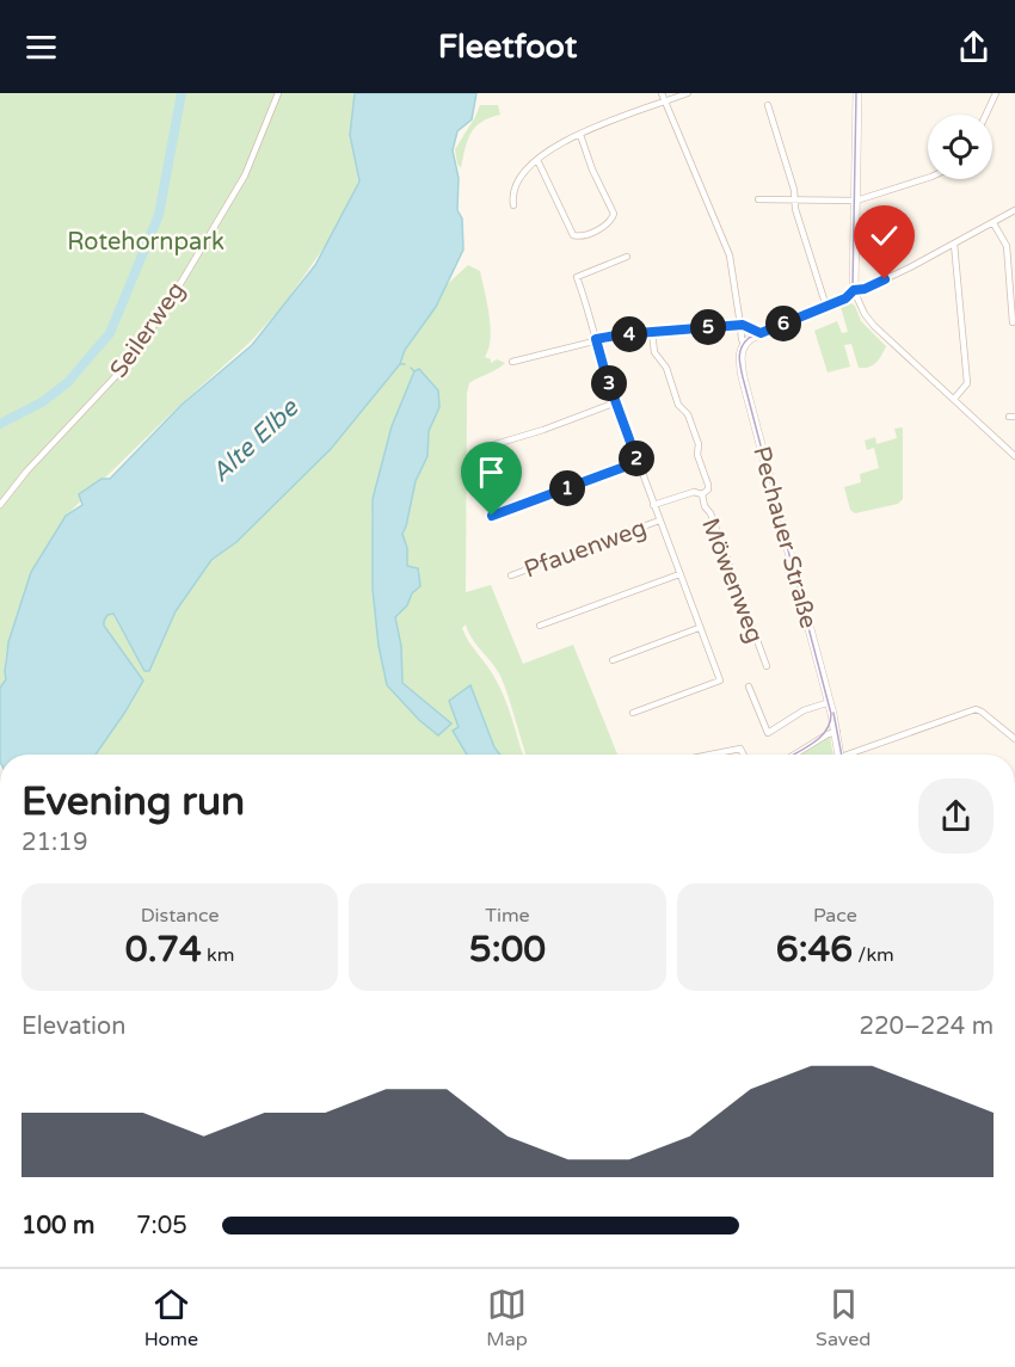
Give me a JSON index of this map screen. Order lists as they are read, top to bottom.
{
  "streets": {
    "main road": ["Pechauer Straße"],
    "street": ["Seilerweg", "Pfauenweg", "Möwenweg"]
  },
  "water": ["Alte Elbe"],
  "parks": ["Rotehornpark"],
  "page": {
    "header": "Fleetfoot",
    "pins": [
      "6",
      "5",
      "4",
      "3",
      "2",
      "1"
    ],
    "heading": ["Evening run", "21:19"],
    "stats": [
      ["Distance", "0.74 km"],
      ["Time", "5:00"],
      ["Pace", "6:46 /km"]
    ],
    "chart": ["Elevation", "220–224 m"],
    "list": [
      {
        "name": "100 m",
        "note": "7:05"
      }
    ],
    "tabs": ["Home", "Map", "Saved"]
  }
}
